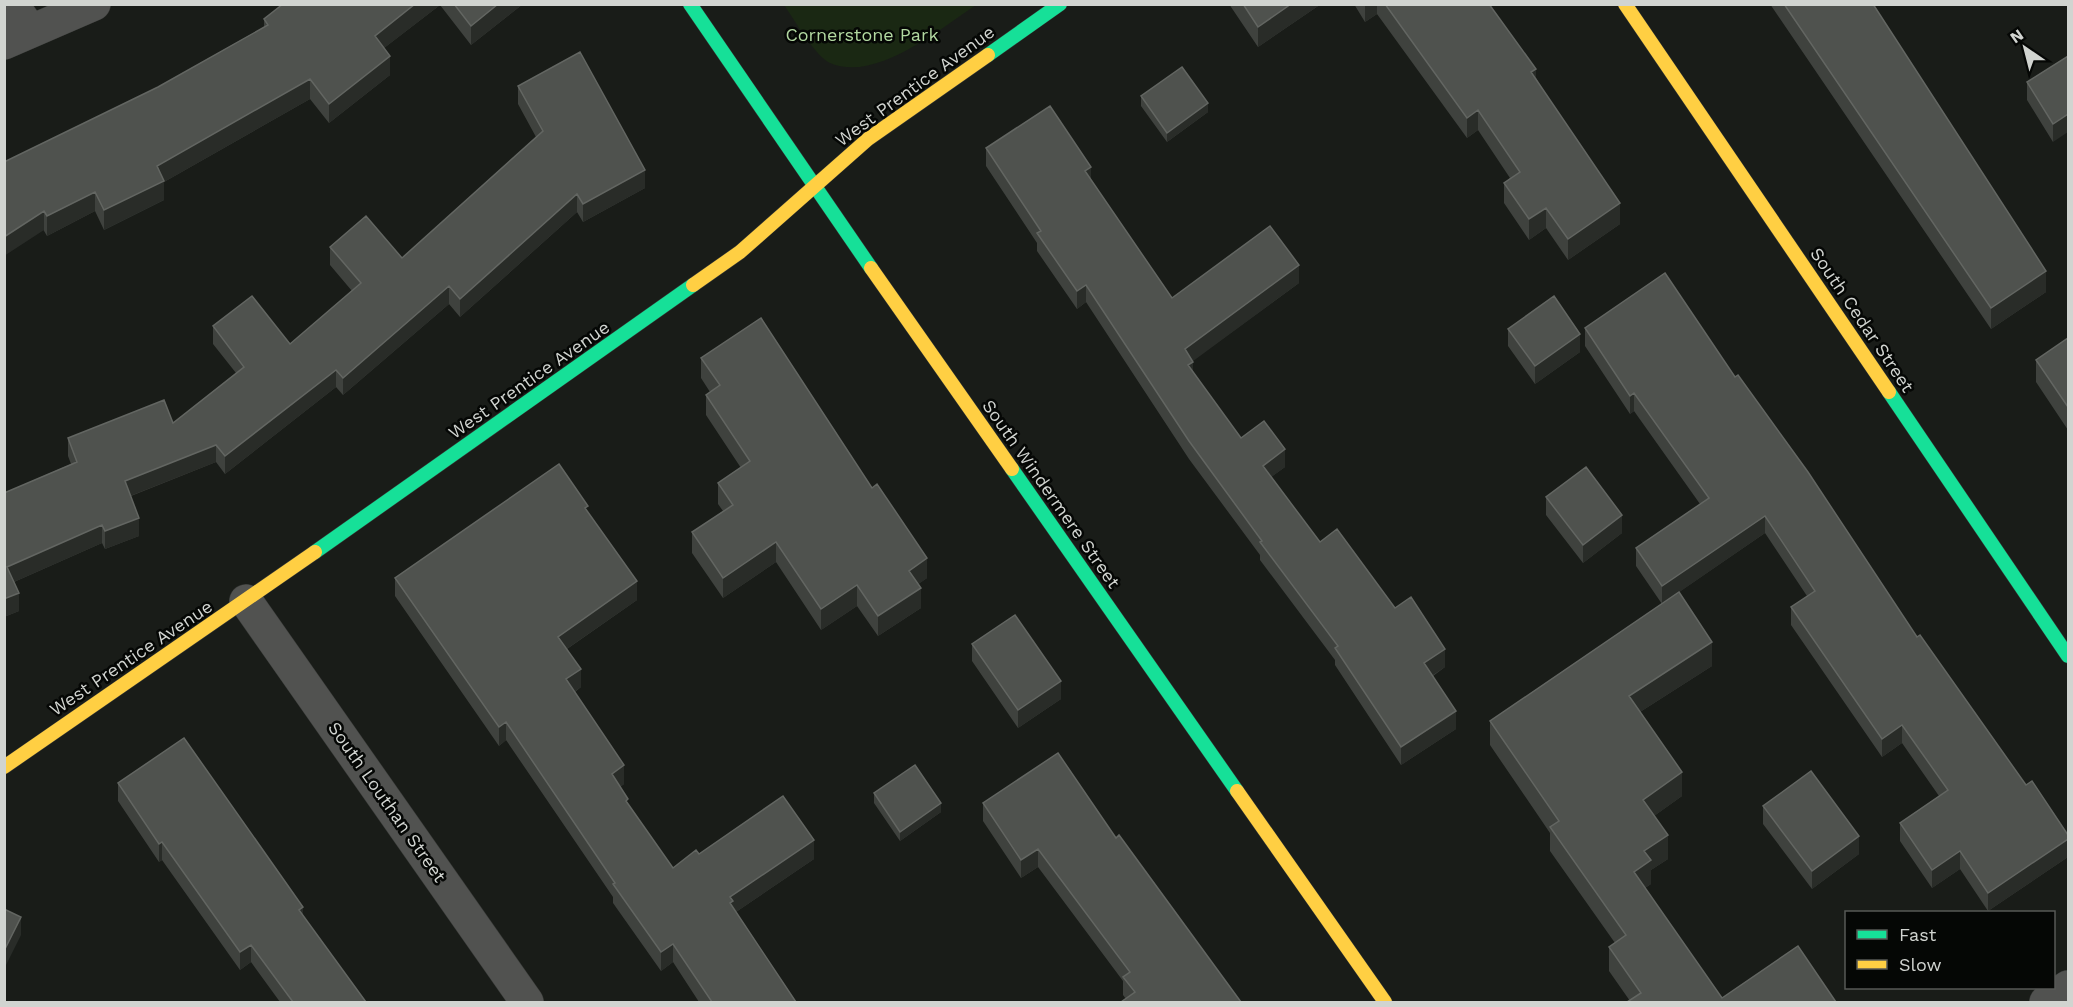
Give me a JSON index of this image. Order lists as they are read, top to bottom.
{
  "streets": {
    "street": [
      "West Prentice Avenue",
      "South Cedar Street",
      "South Windermere Street",
      "South Louthan Street"
    ]
  },
  "crossings": [
    ["West Prentice Avenue", "South Windermere Street"],
    ["West Prentice Avenue", "South Louthan Street"]
  ],
  "parks": ["Cornerstone Park"],
  "legend": ["Fast", "Slow"],
  "north": "top left"
}
